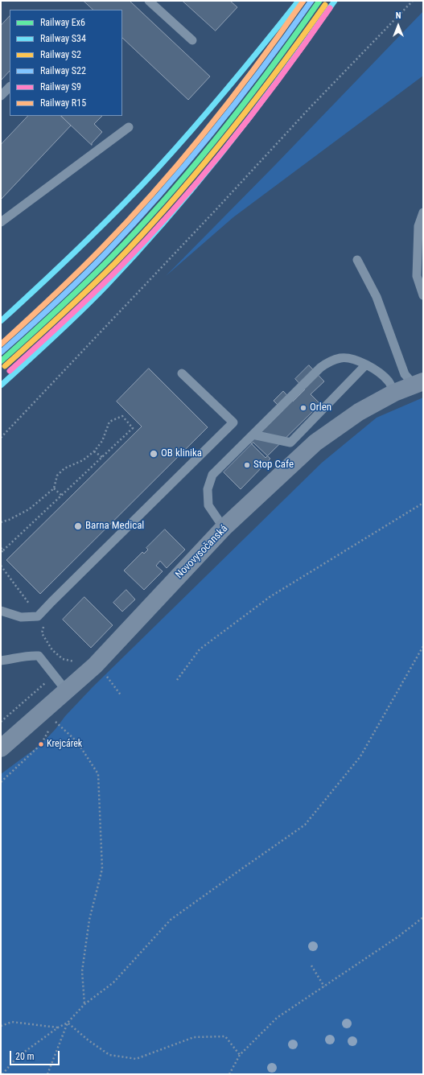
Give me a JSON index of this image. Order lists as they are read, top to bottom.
{
  "streets": {
    "main road": ["Novovysočanská"]
  },
  "places": [
    "Orlen",
    "OB klinika",
    "Stop Cafe",
    "Barna Medical",
    "Krejcárek"
  ],
  "lines": [
    "rail line Ex6",
    "rail line S34",
    "rail line S22",
    "rail line R15",
    "rail line S2",
    "rail line S9"
  ],
  "legend": [
    "Railway Ex6",
    "Railway S34",
    "Railway S2",
    "Railway S22",
    "Railway S9",
    "Railway R15"
  ],
  "scale_bar": "20 m",
  "north": "top"
}
